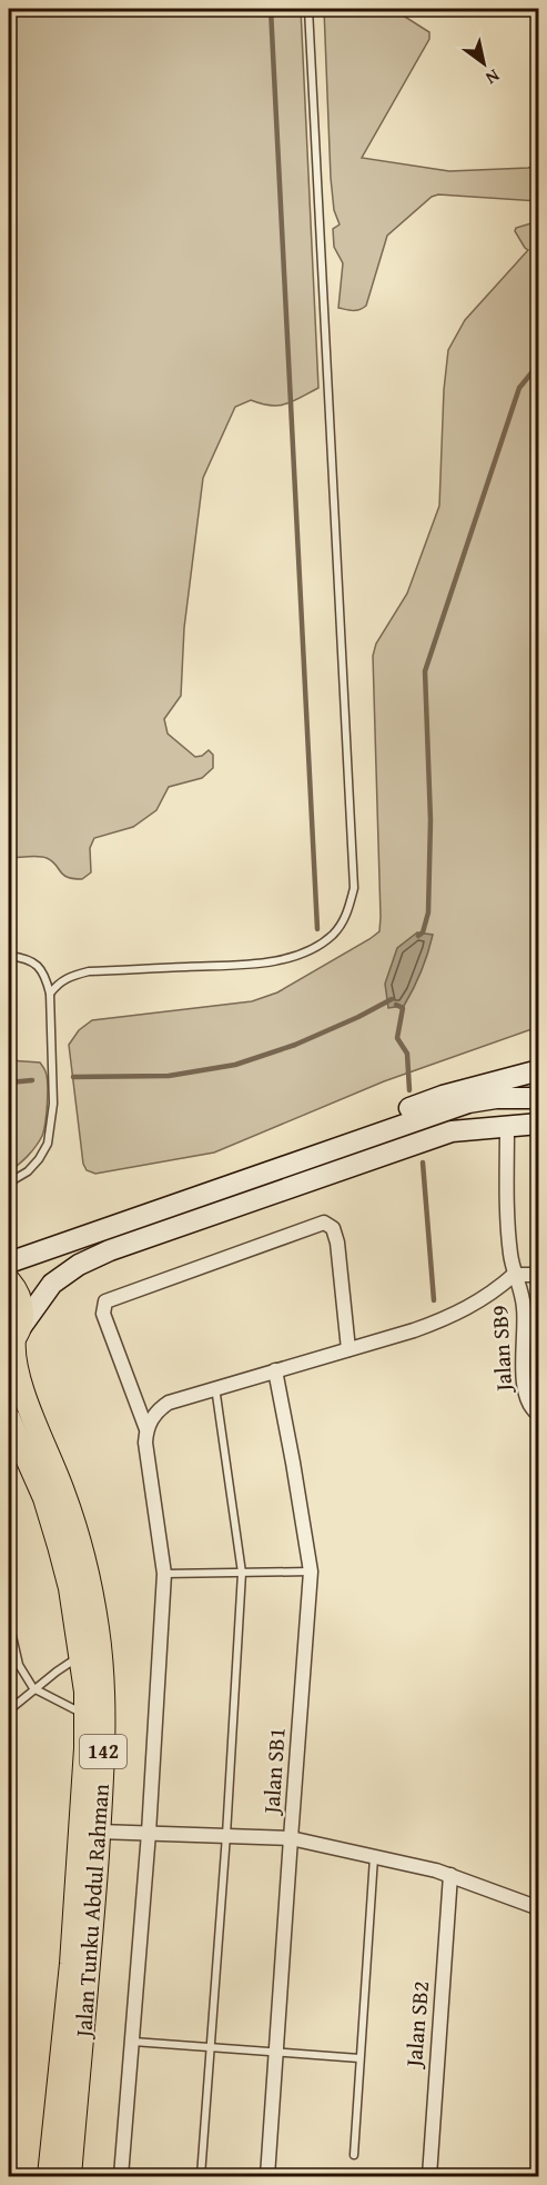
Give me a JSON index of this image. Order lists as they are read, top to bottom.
{
  "streets": {
    "main road": ["142", "Jalan Tunku Abdul Rahman"],
    "street": ["Jalan SB9", "Jalan SB1", "Jalan SB2"]
  },
  "crossings": [
    ["142", "Jalan Tunku Abdul Rahman"]
  ],
  "north": "bottom right"
}
